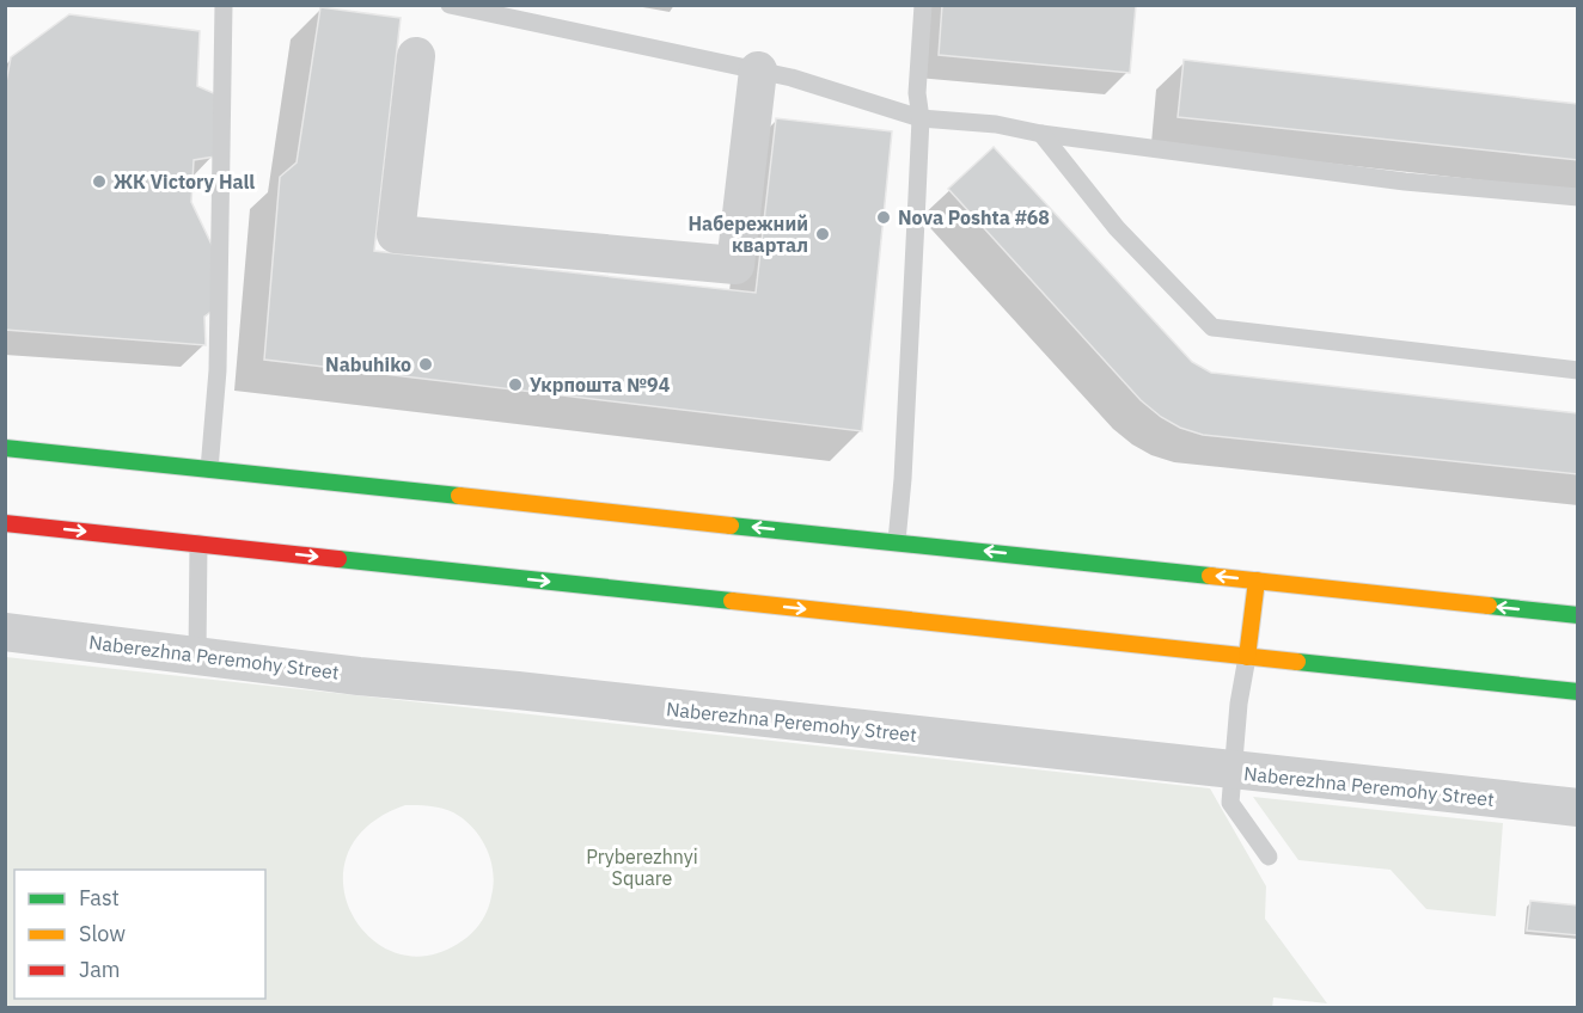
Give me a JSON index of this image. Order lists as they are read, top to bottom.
{
  "streets": {
    "street": ["Naberezhna Peremohy Street"]
  },
  "parks": ["Pryberezhnyi Square"],
  "places": [
    "ЖК Victory Hall",
    "Nova Poshta #68",
    "Набережний квартал",
    "Nabuhiko",
    "Укрпошта №94"
  ],
  "legend": ["Fast", "Slow", "Jam"]
}
